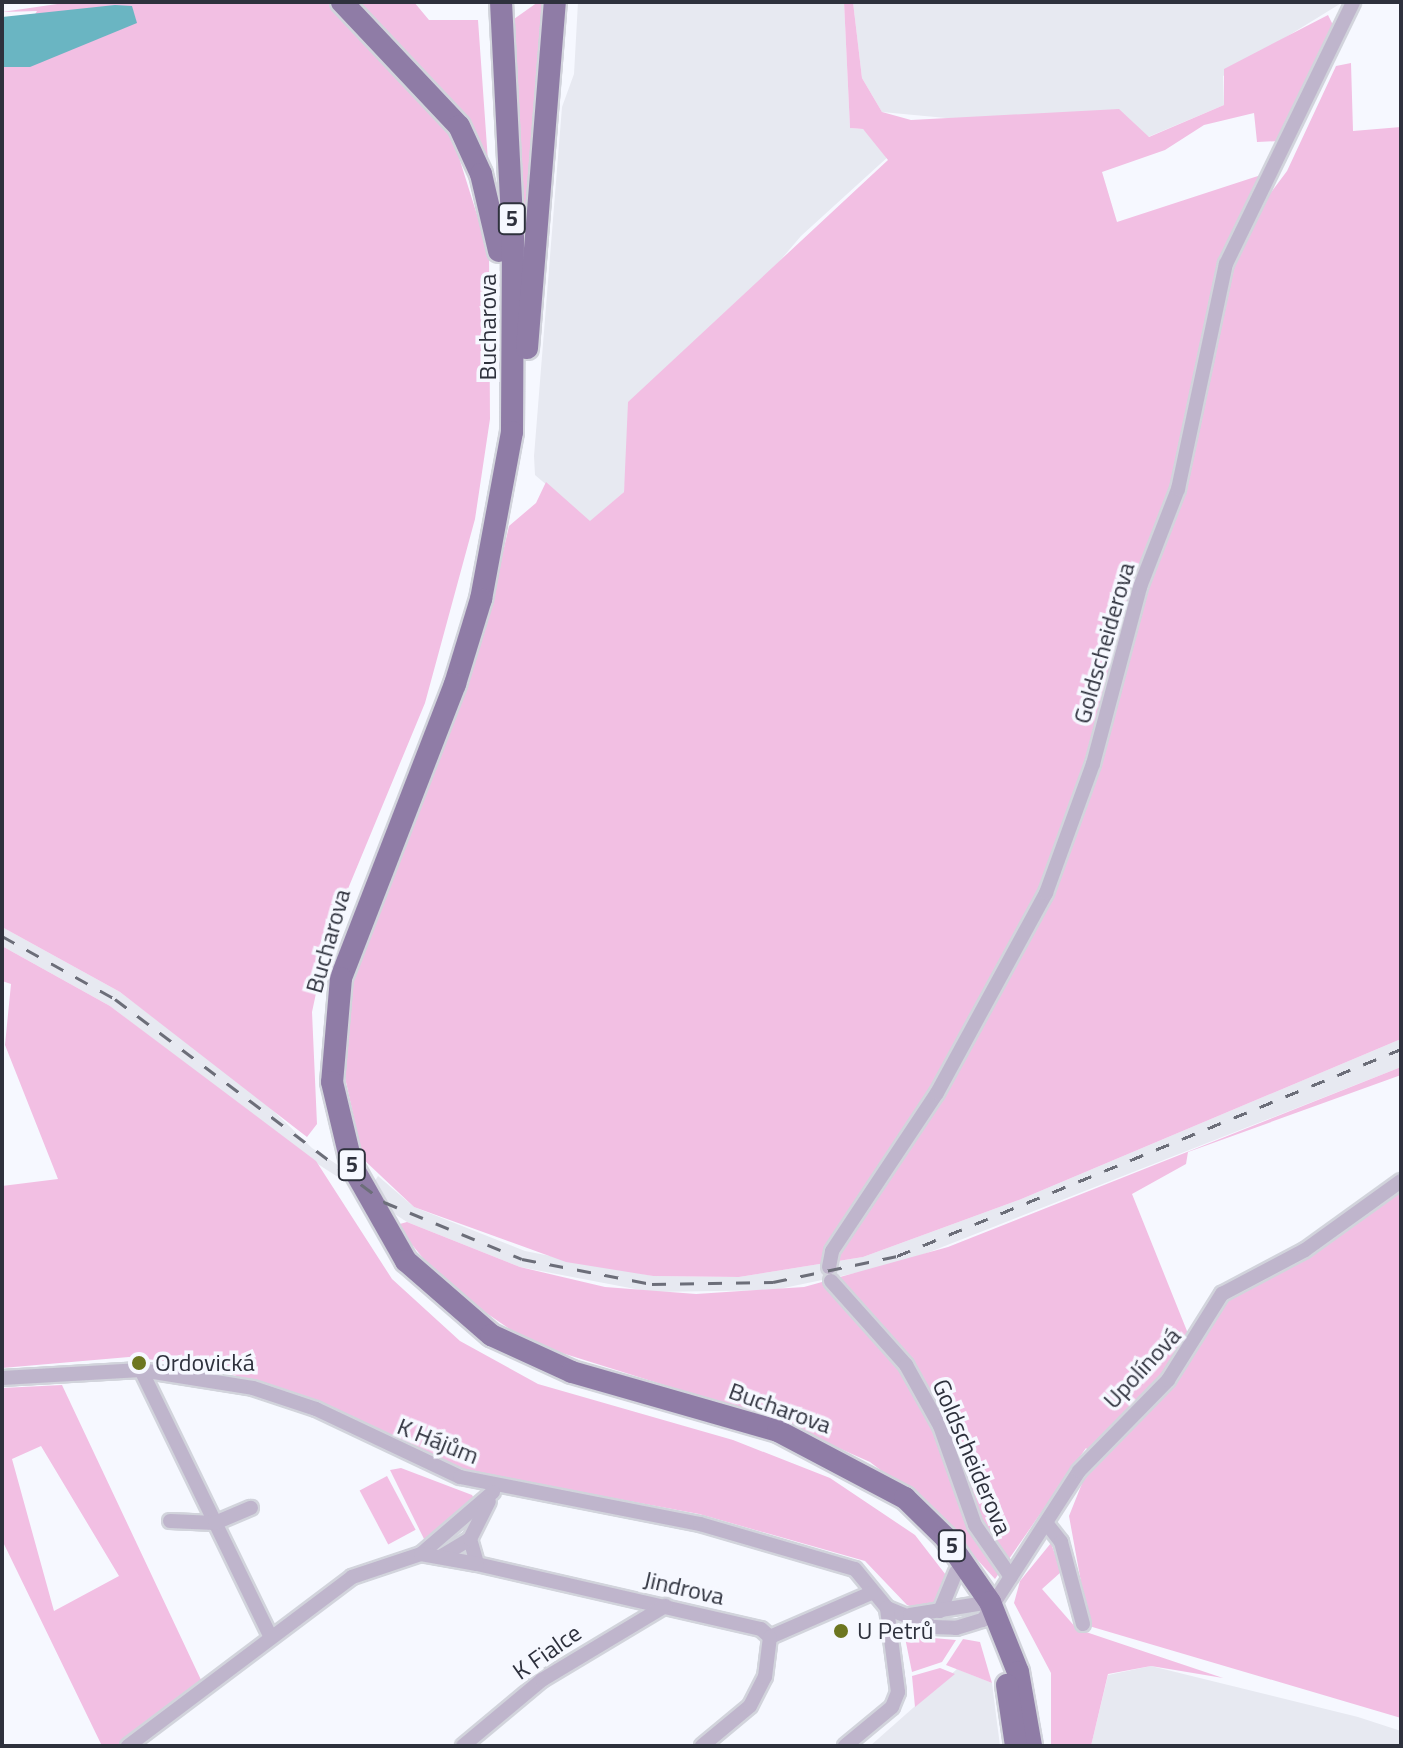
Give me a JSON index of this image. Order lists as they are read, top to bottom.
{
  "streets": {
    "main road": ["5", "Bucharova"],
    "street": [
      "Goldscheiderova",
      "Upolínová",
      "K Hájům",
      "Jindrova",
      "K Fialce"
    ]
  },
  "crossings": [
    ["5", "Bucharova"],
    ["Bucharova", "Upolínová"],
    ["Goldscheiderova", "Upolínová"],
    ["K Hájům", "Jindrova"],
    ["Jindrova", "K Fialce"]
  ],
  "places": ["Ordovická", "U Petrů"]
}
